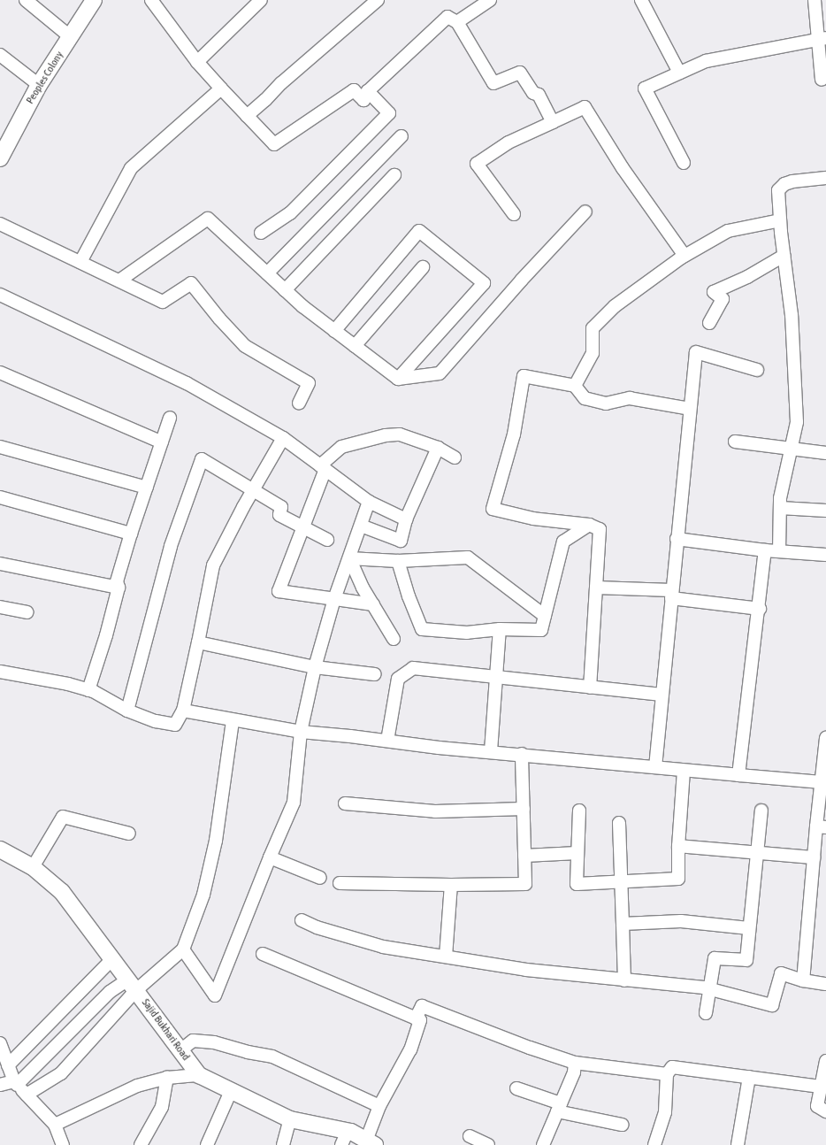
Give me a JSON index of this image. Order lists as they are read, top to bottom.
{
  "streets": {
    "street": ["Peoples Colony", "Sajid Bukhari Road"]
  }
}
